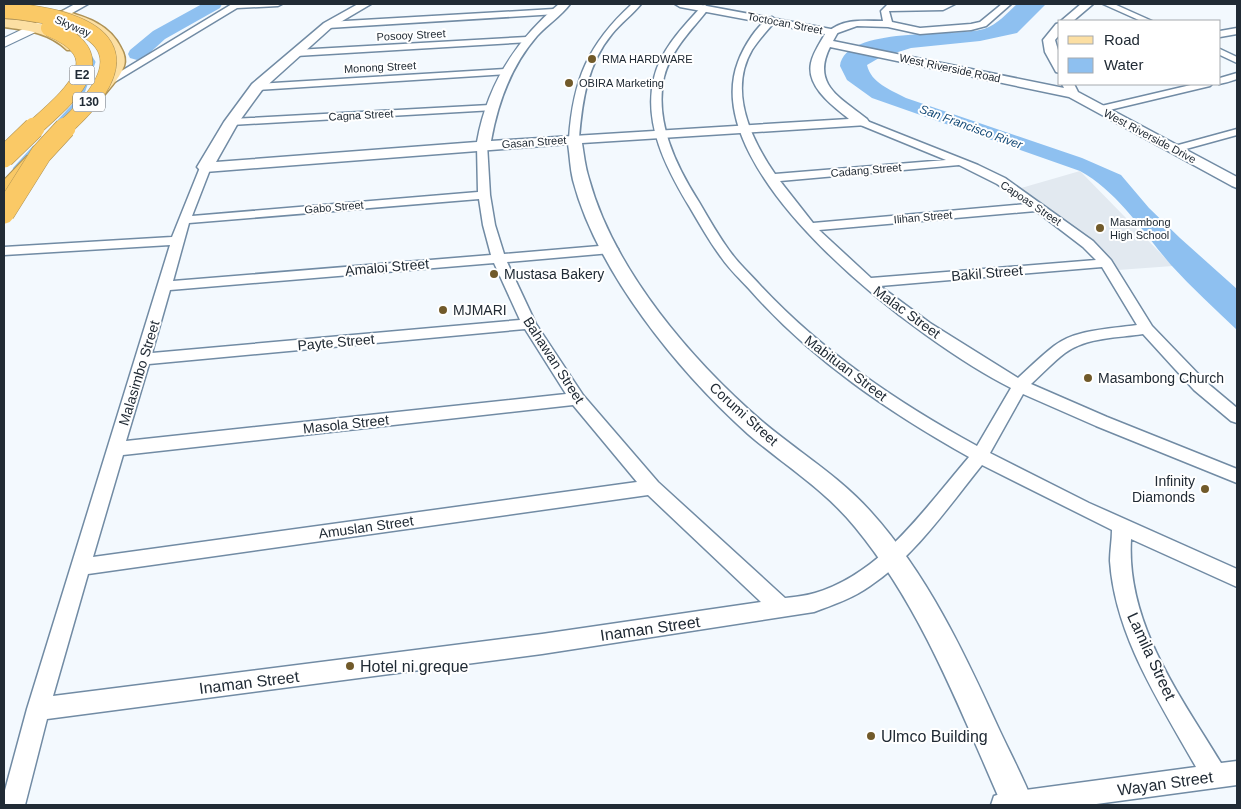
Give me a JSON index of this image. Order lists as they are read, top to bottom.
{
  "streets": {
    "highway": ["Skyway", "E2"],
    "main road": ["130"],
    "street": [
      "Toctocan Street",
      "Posooy Street",
      "Monong Street",
      "West Riverside Road",
      "Cagna Street",
      "West Riverside Drive",
      "Gasan Street",
      "Cadang Street",
      "Capoas Street",
      "Gabo Street",
      "Ilihan Street",
      "Amaloi Street",
      "Bakil Street",
      "Malac Street",
      "Payte Street",
      "Bahawan Street",
      "Mabituan Street",
      "Malasimbo Street",
      "Corumi Street",
      "Masola Street",
      "Amuslan Street",
      "Inaman Street",
      "Lamila Street",
      "Wayan Street"
    ]
  },
  "crossings": [
    ["Toctocan Street", "West Riverside Road"],
    ["Toctocan Street", "Capoas Street"],
    ["Toctocan Street", "Malac Street"],
    ["Toctocan Street", "Mabituan Street"],
    ["Skyway", "130"],
    ["Posooy Street", "Bahawan Street"],
    ["Posooy Street", "Malasimbo Street"],
    ["Monong Street", "Bahawan Street"],
    ["Monong Street", "Malasimbo Street"],
    ["West Riverside Road", "West Riverside Drive"],
    ["West Riverside Road", "Capoas Street"],
    ["Cagna Street", "Bahawan Street"],
    ["Cagna Street", "Malasimbo Street"],
    ["Gasan Street", "Capoas Street"],
    ["Gasan Street", "Malac Street"],
    ["Gasan Street", "Bahawan Street"],
    ["Gasan Street", "Mabituan Street"],
    ["Gasan Street", "Malasimbo Street"],
    ["Gasan Street", "Corumi Street"],
    ["Cadang Street", "Capoas Street"],
    ["Cadang Street", "Malac Street"],
    ["Capoas Street", "Ilihan Street"],
    ["Capoas Street", "Bakil Street"],
    ["Capoas Street", "Inaman Street"],
    ["Gabo Street", "Bahawan Street"],
    ["Gabo Street", "Malasimbo Street"],
    ["Ilihan Street", "Malac Street"],
    ["Amaloi Street", "Bahawan Street"],
    ["Amaloi Street", "Malasimbo Street"],
    ["Amaloi Street", "Corumi Street"],
    ["Bakil Street", "Malac Street"],
    ["Malac Street", "Inaman Street"],
    ["Payte Street", "Bahawan Street"],
    ["Payte Street", "Malasimbo Street"],
    ["Bahawan Street", "Masola Street"],
    ["Bahawan Street", "Amuslan Street"],
    ["Bahawan Street", "Inaman Street"],
    ["Mabituan Street", "Inaman Street"],
    ["Mabituan Street", "Lamila Street"],
    ["Malasimbo Street", "Masola Street"],
    ["Malasimbo Street", "Amuslan Street"],
    ["Malasimbo Street", "Inaman Street"],
    ["Corumi Street", "Inaman Street"],
    ["Corumi Street", "Wayan Street"],
    ["Lamila Street", "Wayan Street"]
  ],
  "water": ["San Francisco River"],
  "places": [
    "RMA HARDWARE",
    "OBIRA Marketing",
    "Masambong High School",
    "Mustasa Bakery",
    "MJMARI",
    "Masambong Church",
    "Infinity Diamonds",
    "Hotel ni greque",
    "Ulmco Building"
  ],
  "legend": ["Road", "Water"]
}
